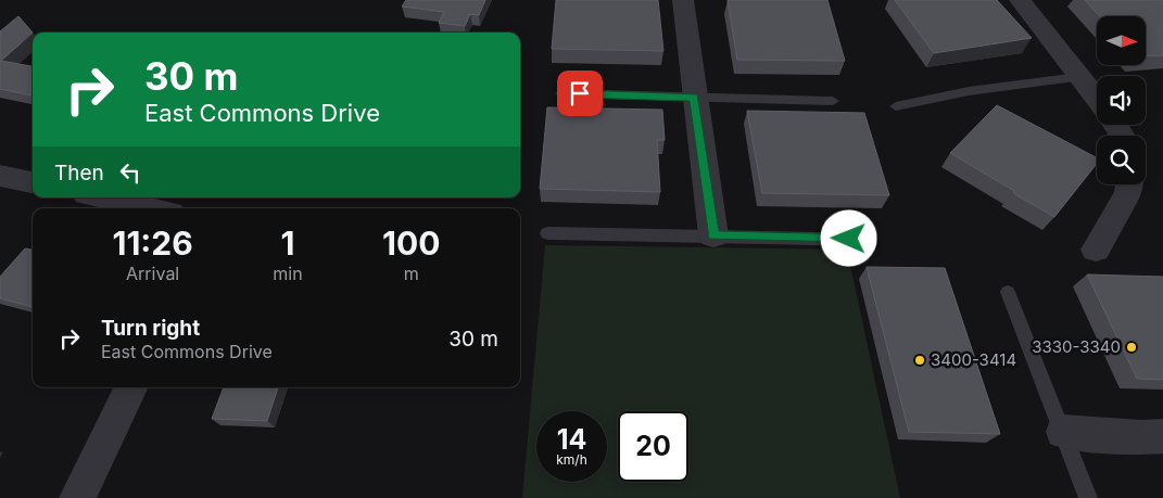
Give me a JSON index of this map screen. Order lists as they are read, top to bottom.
{
  "places": ["3330-3340", "3400-3414"],
  "north": "right",
  "page": {
    "turn": ["30 m", "East Commons Drive"],
    "then": "Then",
    "eta": [
      "11:26",
      "Arrival",
      "1",
      "min",
      "100",
      "m"
    ],
    "list": [
      {
        "name": "Turn right",
        "note": "East Commons Drive",
        "value": "30 m"
      }
    ],
    "speed": "14 km/h",
    "limit": "20"
  }
}
